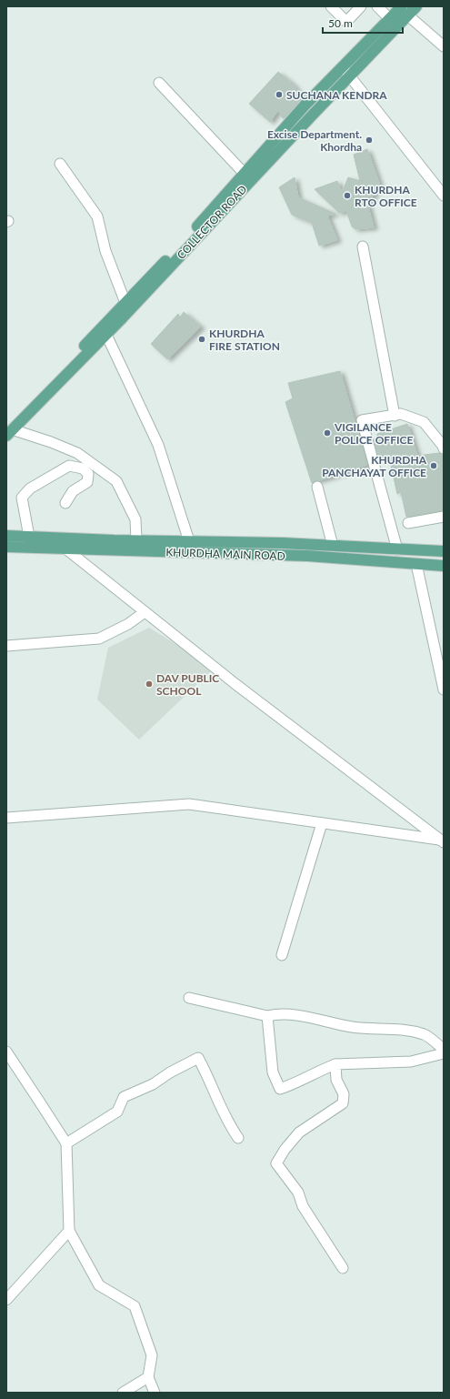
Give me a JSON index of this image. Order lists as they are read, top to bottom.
{
  "streets": {
    "main road": ["COLLECTOR ROAD", "KHURDHA MAIN ROAD"]
  },
  "places": [
    "SUCHANA KENDRA",
    "Excise Department. Khordha",
    "KHURDHA RTO OFFICE",
    "KHURDHA FIRE STATION",
    "VIGILANCE POLICE OFFICE",
    "KHURDHA PANCHAYAT OFFICE",
    "DAV PUBLIC SCHOOL"
  ],
  "scale_bar": "50 m"
}
